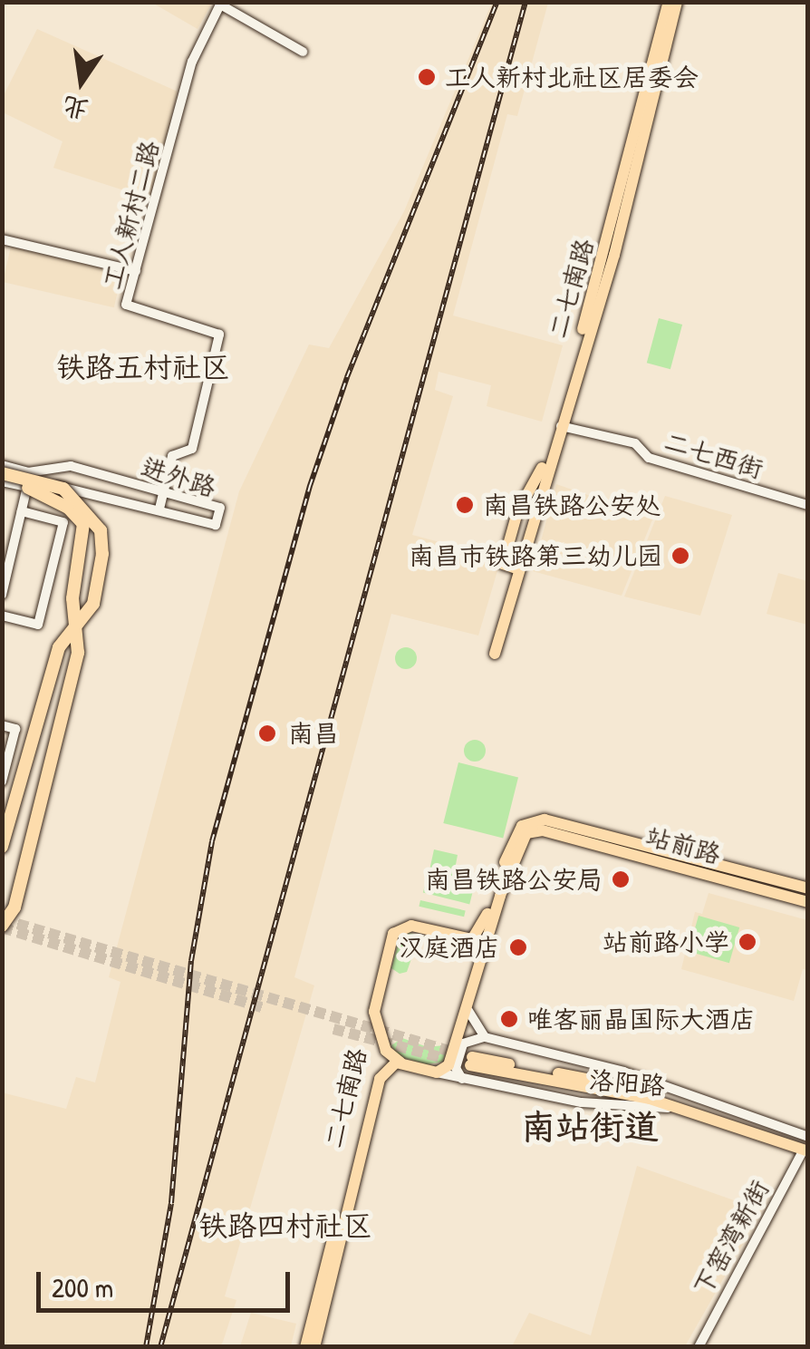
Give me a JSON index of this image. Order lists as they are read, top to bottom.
{
  "streets": {
    "main road": ["二七南路", "站前路", "洛阳路"],
    "street": [
      "工人新村二路",
      "二七西街",
      "进外路",
      "下窑湾新街"
    ]
  },
  "crossings": [
    ["工人新村二路", "进外路"],
    ["二七南路", "二七西街"],
    ["二七南路", "站前路"],
    ["二七南路", "洛阳路"],
    ["洛阳路", "下窑湾新街"]
  ],
  "districts": ["铁路五村社区", "南站街道", "铁路四村社区"],
  "places": [
    "工人新村北社区居委会",
    "南昌铁路公安处",
    "南昌市铁路第三幼儿园",
    "南昌",
    "南昌铁路公安局",
    "站前路小学",
    "汉庭酒店",
    "唯客丽晶国际大酒店"
  ],
  "scale_bar": "200 m",
  "north": "bottom"
}
